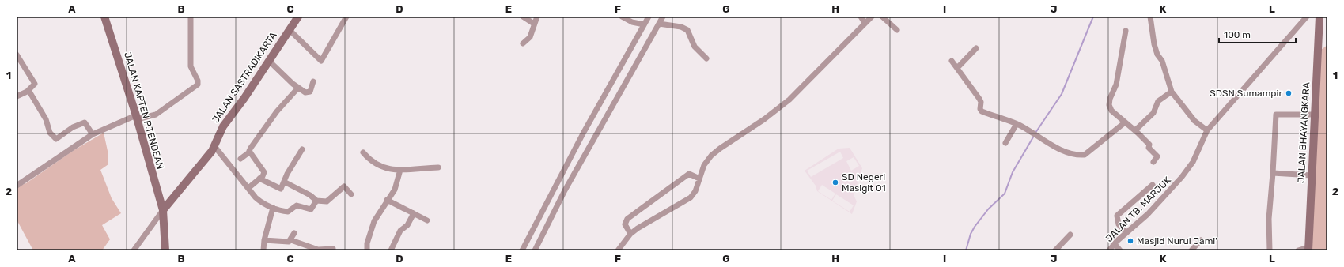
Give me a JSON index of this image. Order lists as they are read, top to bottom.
{
  "streets": {
    "street": [
      "JALAN SASTRADIKARTA",
      "JALAN KAPTEN P.TENDEAN",
      "JALAN BHAYANGKARA",
      "JALAN TB. MARJUK"
    ]
  },
  "crossings": [
    ["JALAN SASTRADIKARTA", "JALAN KAPTEN P.TENDEAN"]
  ],
  "places": ["SDSN Sumampir", "SD Negeri Masigit 01", "Masjid Nurul Jami'"],
  "scale_bar": "100 m",
  "grid": {
    "columns": [
      "A",
      "B",
      "C",
      "D",
      "E",
      "F",
      "G",
      "H",
      "I",
      "J",
      "K",
      "L"
    ],
    "rows": ["1", "2"]
  }
}
